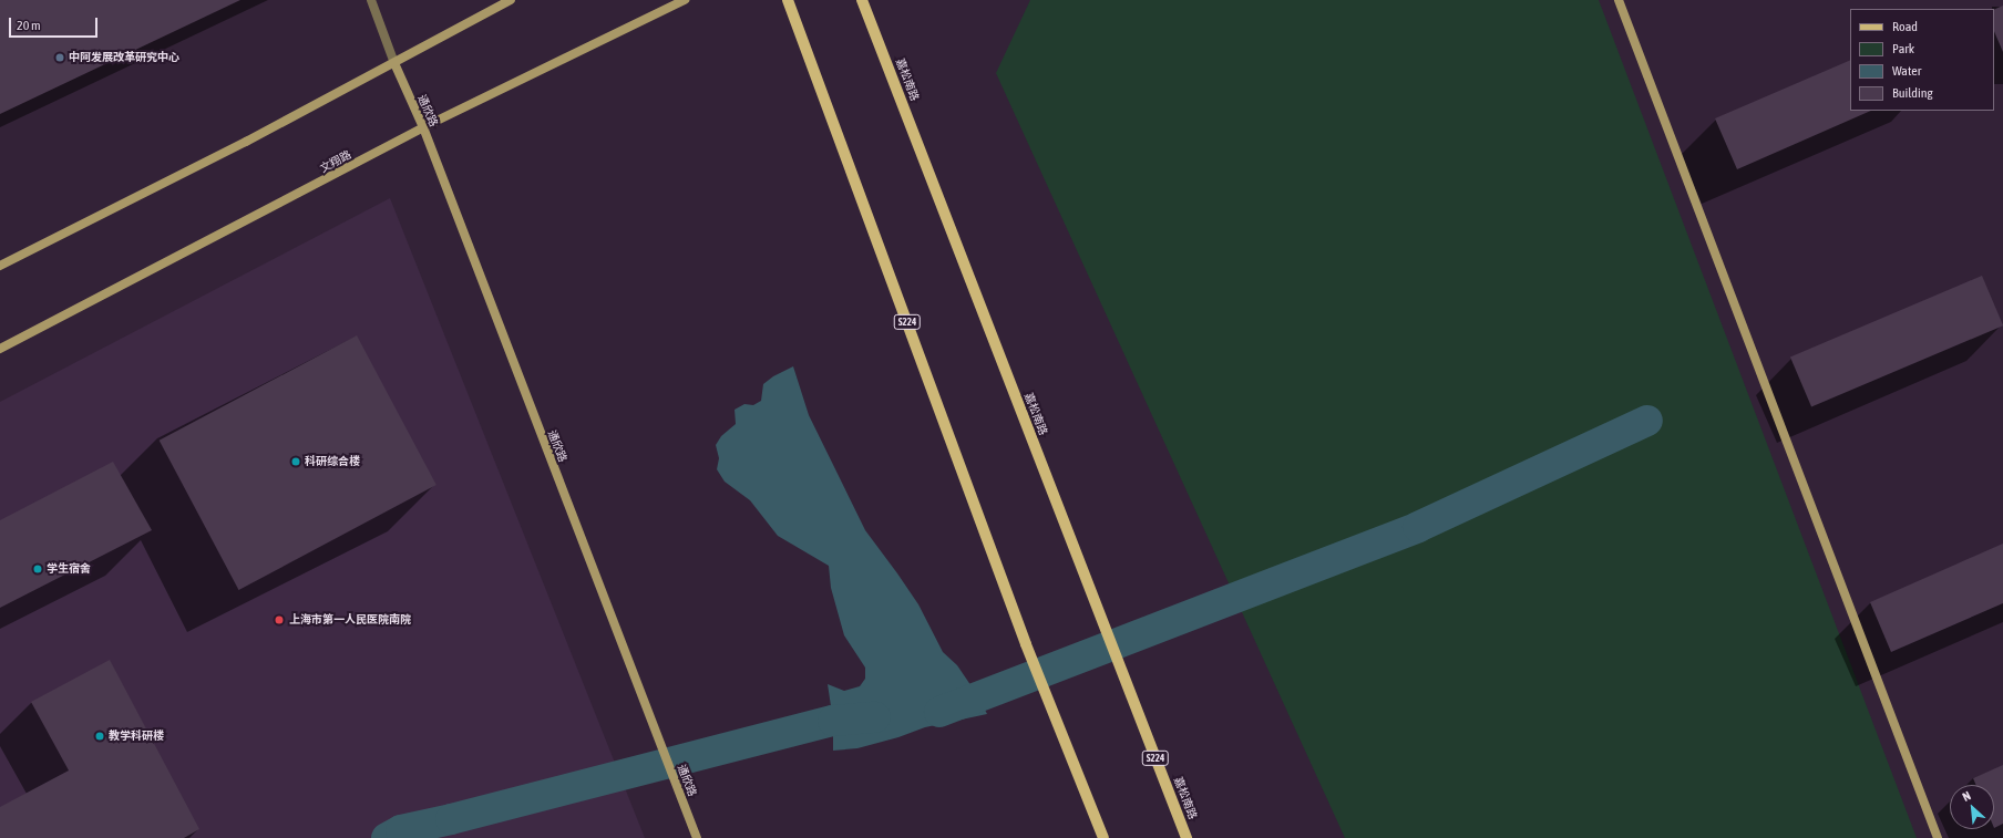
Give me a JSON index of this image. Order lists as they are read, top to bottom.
{
  "streets": {
    "main road": ["嘉松南路", "S224"],
    "street": ["通欣路", "文翔路"]
  },
  "crossings": [
    ["通欣路", "文翔路"]
  ],
  "places": [
    "中阿发展改革研究中心",
    "科研综合楼",
    "学生宿舍",
    "上海市第一人民医院南院",
    "教学科研楼"
  ],
  "legend": [
    "Road",
    "Park",
    "Water",
    "Building"
  ],
  "scale_bar": "20 m",
  "north": "top left"
}
